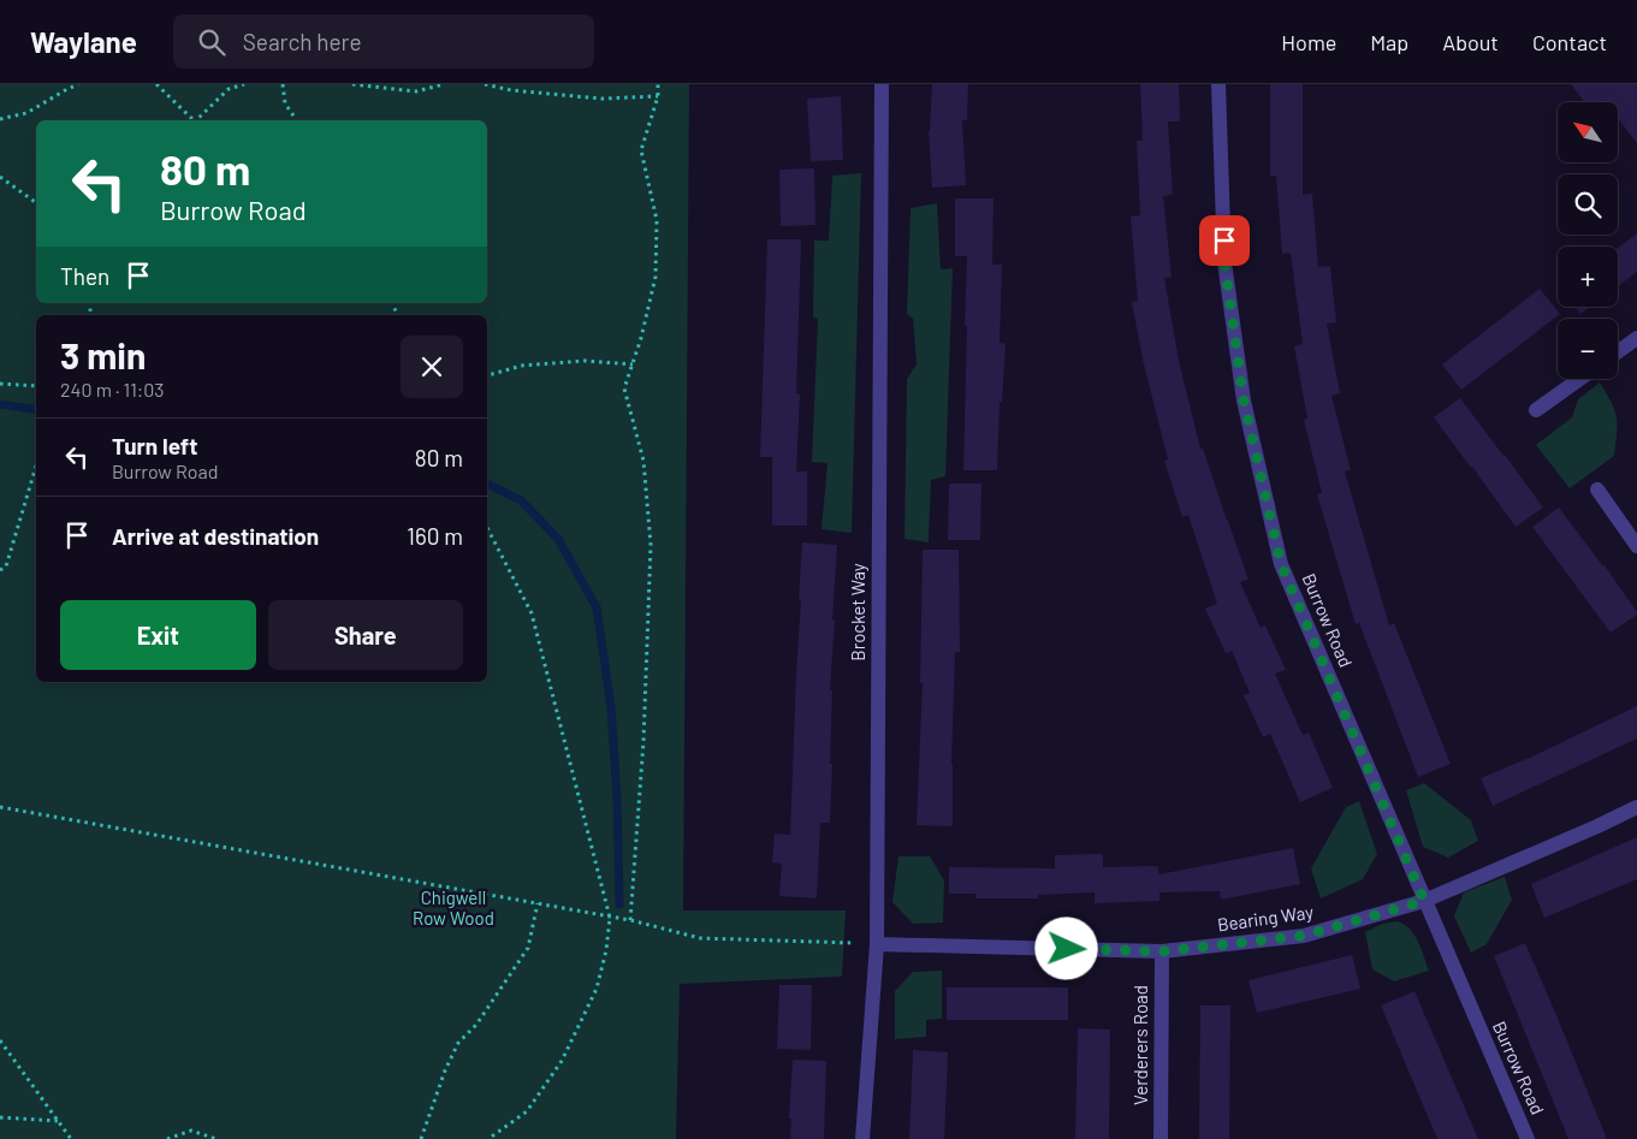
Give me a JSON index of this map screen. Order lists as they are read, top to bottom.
{
  "streets": {
    "street": [
      "Brocket Way",
      "Burrow Road",
      "Bearing Way",
      "Verderers Road"
    ]
  },
  "crossings": [
    ["Brocket Way", "Bearing Way"],
    ["Burrow Road", "Bearing Way"],
    ["Bearing Way", "Verderers Road"]
  ],
  "parks": ["Chigwell Row Wood"],
  "north": "top left",
  "page": {
    "header": "Waylane",
    "search": "Search here",
    "nav": [
      "Home",
      "Map",
      "About",
      "Contact"
    ],
    "map_buttons": ["+", "−"],
    "turn": ["80 m", "Burrow Road"],
    "then": "Then",
    "heading": ["3 min", "240 m · 11:03"],
    "list": [
      {
        "name": "Turn left",
        "note": "Burrow Road",
        "value": "80 m"
      },
      {
        "name": "Arrive at destination",
        "value": "160 m"
      }
    ],
    "buttons": ["Exit", "Share"]
  }
}
